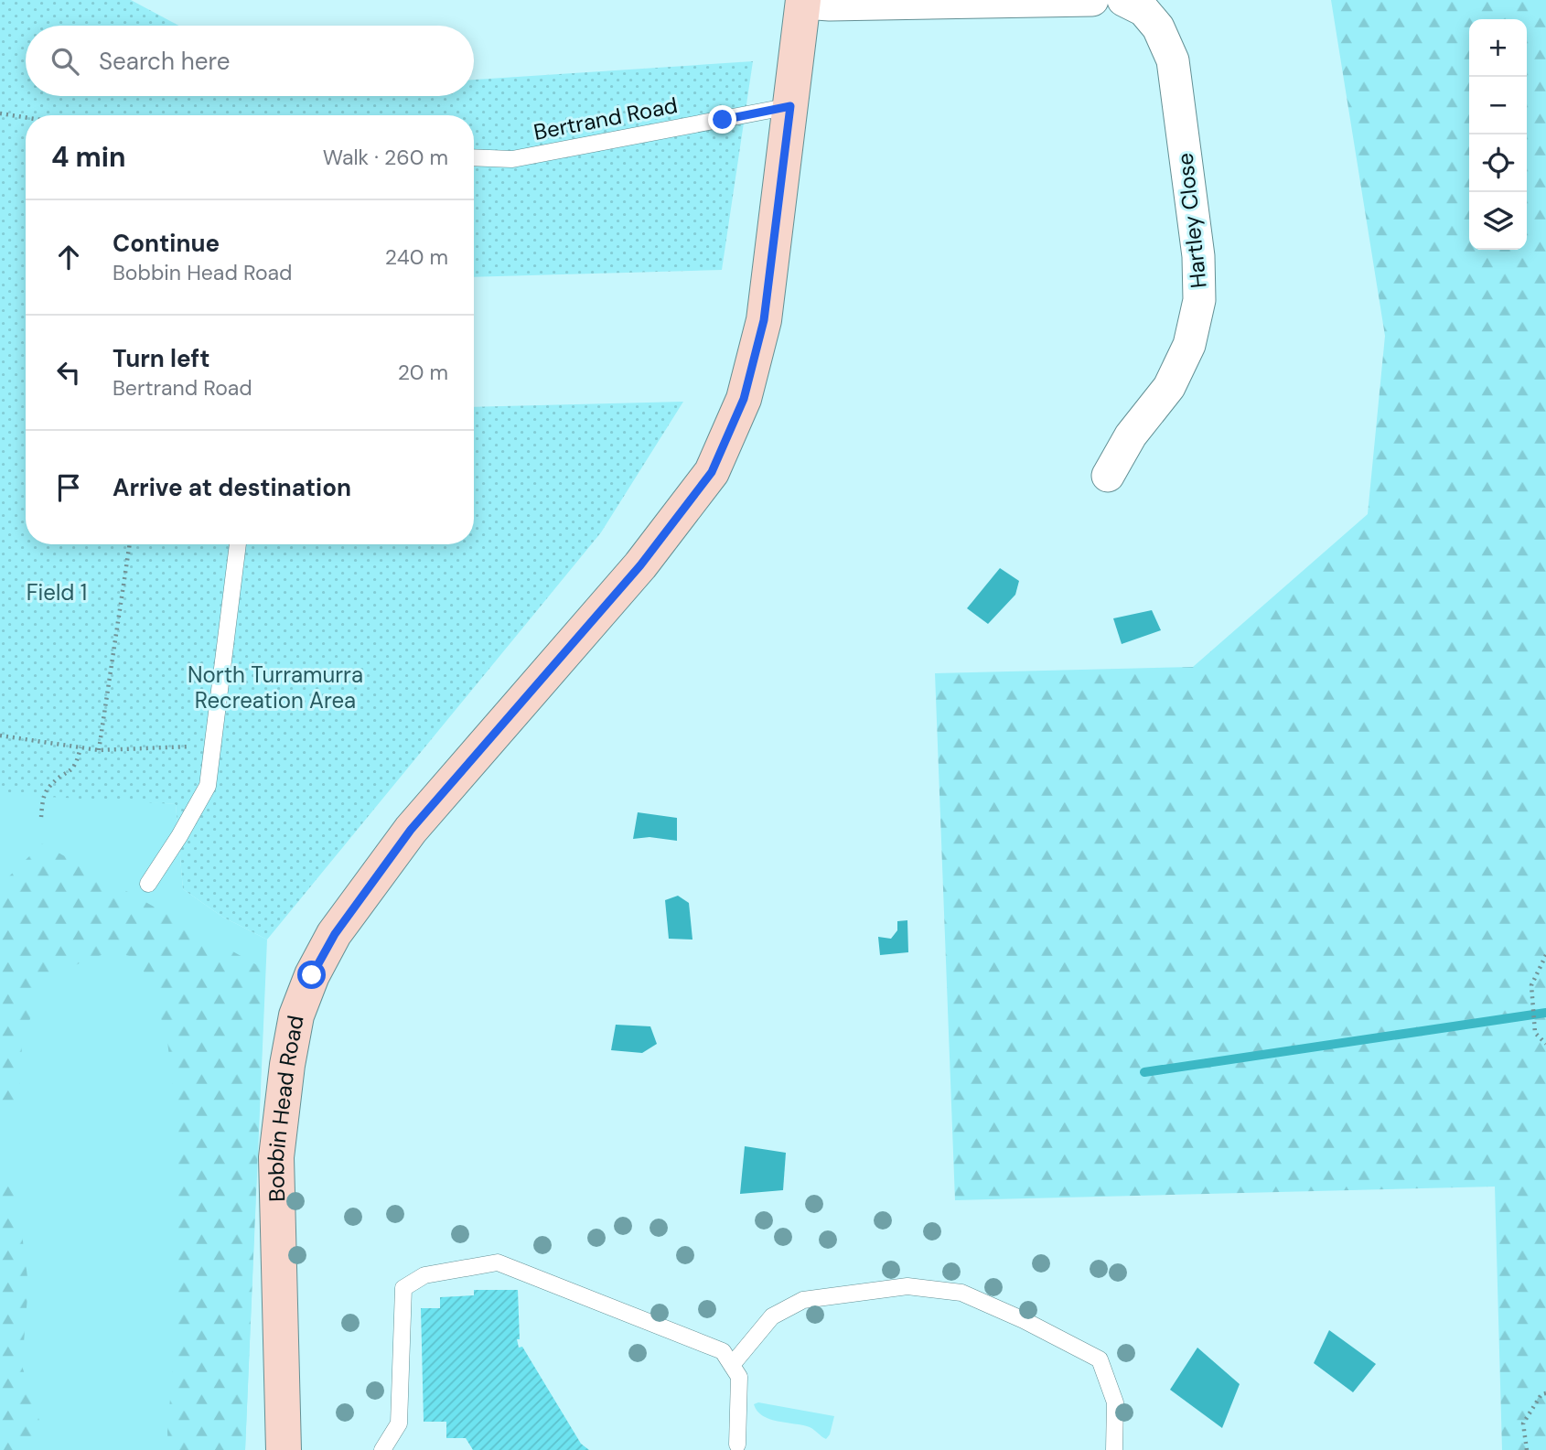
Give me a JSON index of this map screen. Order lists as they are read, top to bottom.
{
  "streets": {
    "main road": ["Bobbin Head Road"],
    "street": ["Hartley Close"],
    "lane": ["Bertrand Road"]
  },
  "crossings": [
    ["Bertrand Road", "Bobbin Head Road"]
  ],
  "parks": ["Field 1", "North Turramurra Recreation Area"],
  "page": {
    "map_buttons": ["+", "−"],
    "search": "Search here",
    "heading": ["4 min", "Walk · 260 m"],
    "list": [
      ["Continue", "Bobbin Head Road", "240 m"],
      ["Turn left", "Bertrand Road", "20 m"],
      "Arrive at destination"
    ]
  }
}
